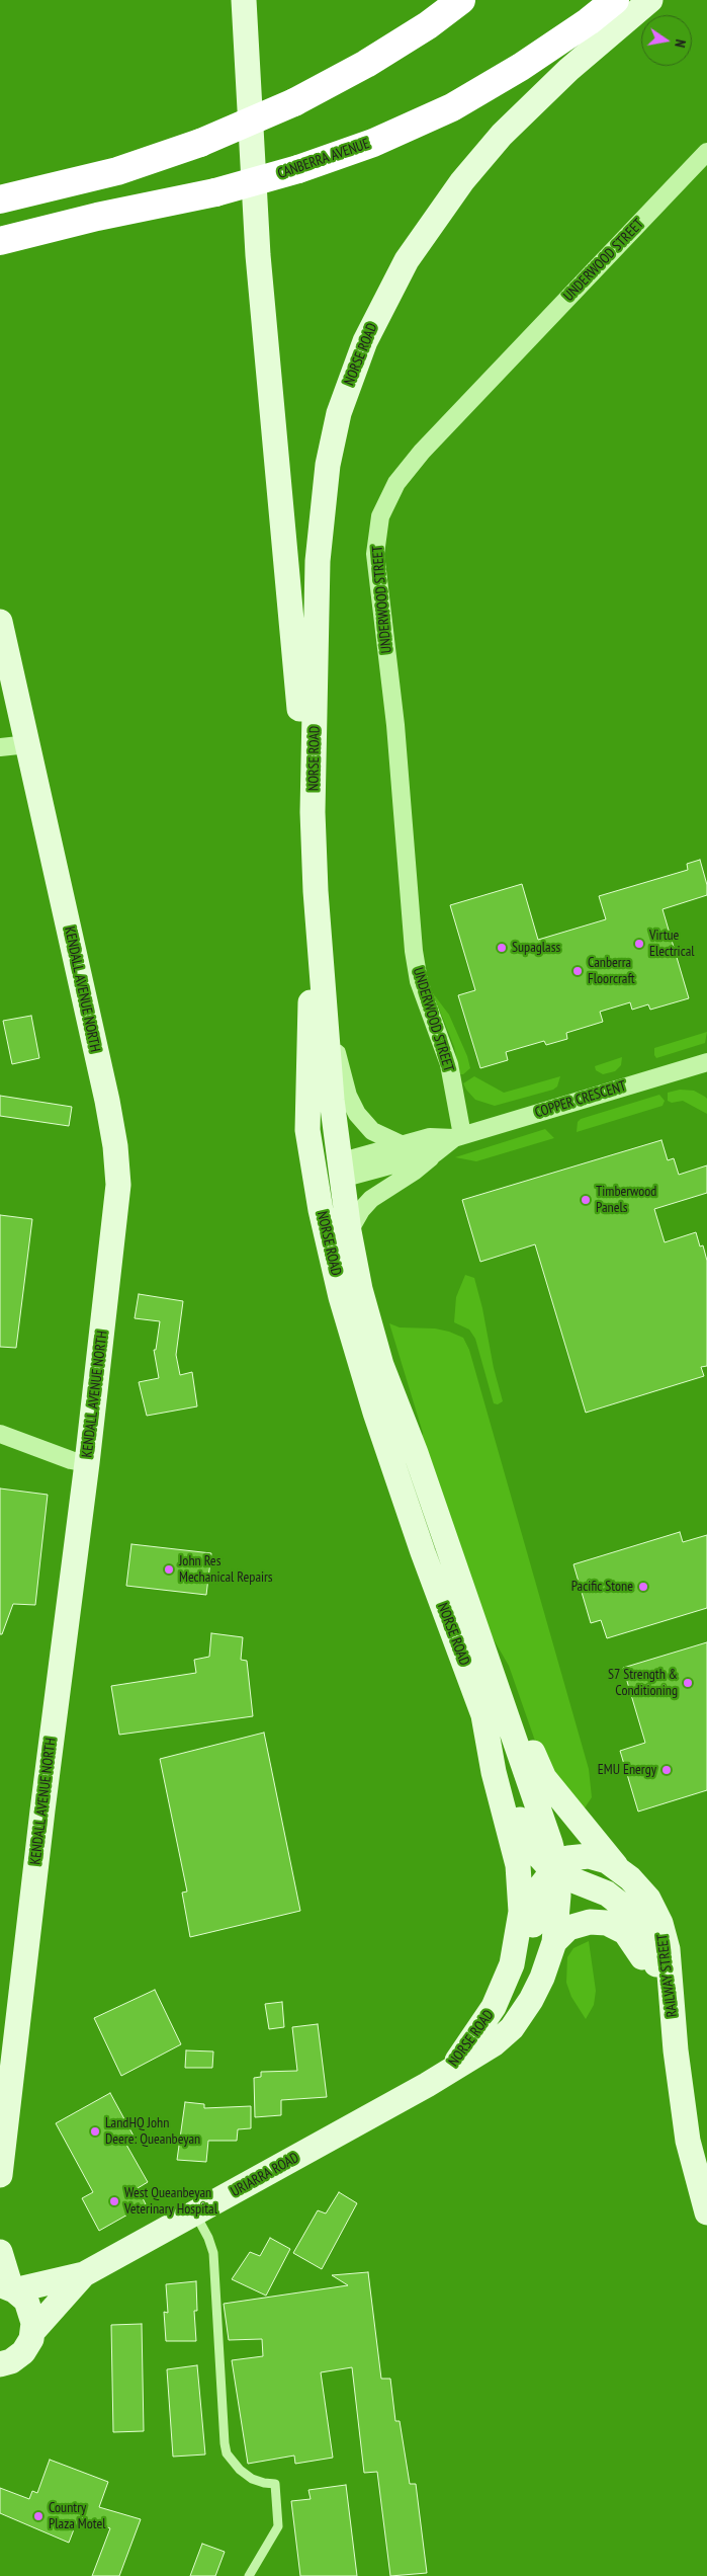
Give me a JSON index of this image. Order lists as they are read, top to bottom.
{
  "streets": {
    "highway": ["CANBERRA AVENUE"],
    "main road": [
      "NORSE ROAD",
      "KENDALL AVENUE NORTH",
      "RAILWAY STREET",
      "URIARRA ROAD"
    ],
    "street": ["UNDERWOOD STREET", "COPPER CRESCENT"]
  },
  "crossings": [
    ["UNDERWOOD STREET", "COPPER CRESCENT"],
    ["NORSE ROAD", "COPPER CRESCENT"],
    ["NORSE ROAD", "RAILWAY STREET"],
    ["NORSE ROAD", "URIARRA ROAD"]
  ],
  "places": [
    "Virtue Electrical",
    "Supaglass",
    "Canberra Floorcraft",
    "Timberwood Panels",
    "John Res Mechanical Repairs",
    "Pacific Stone",
    "S7 Strength & Conditioning",
    "EMU Energy",
    "LandHQ John Deere: Queanbeyan",
    "West Queanbeyan Veterinary Hospital",
    "Country Plaza Motel"
  ],
  "north": "right"
}
